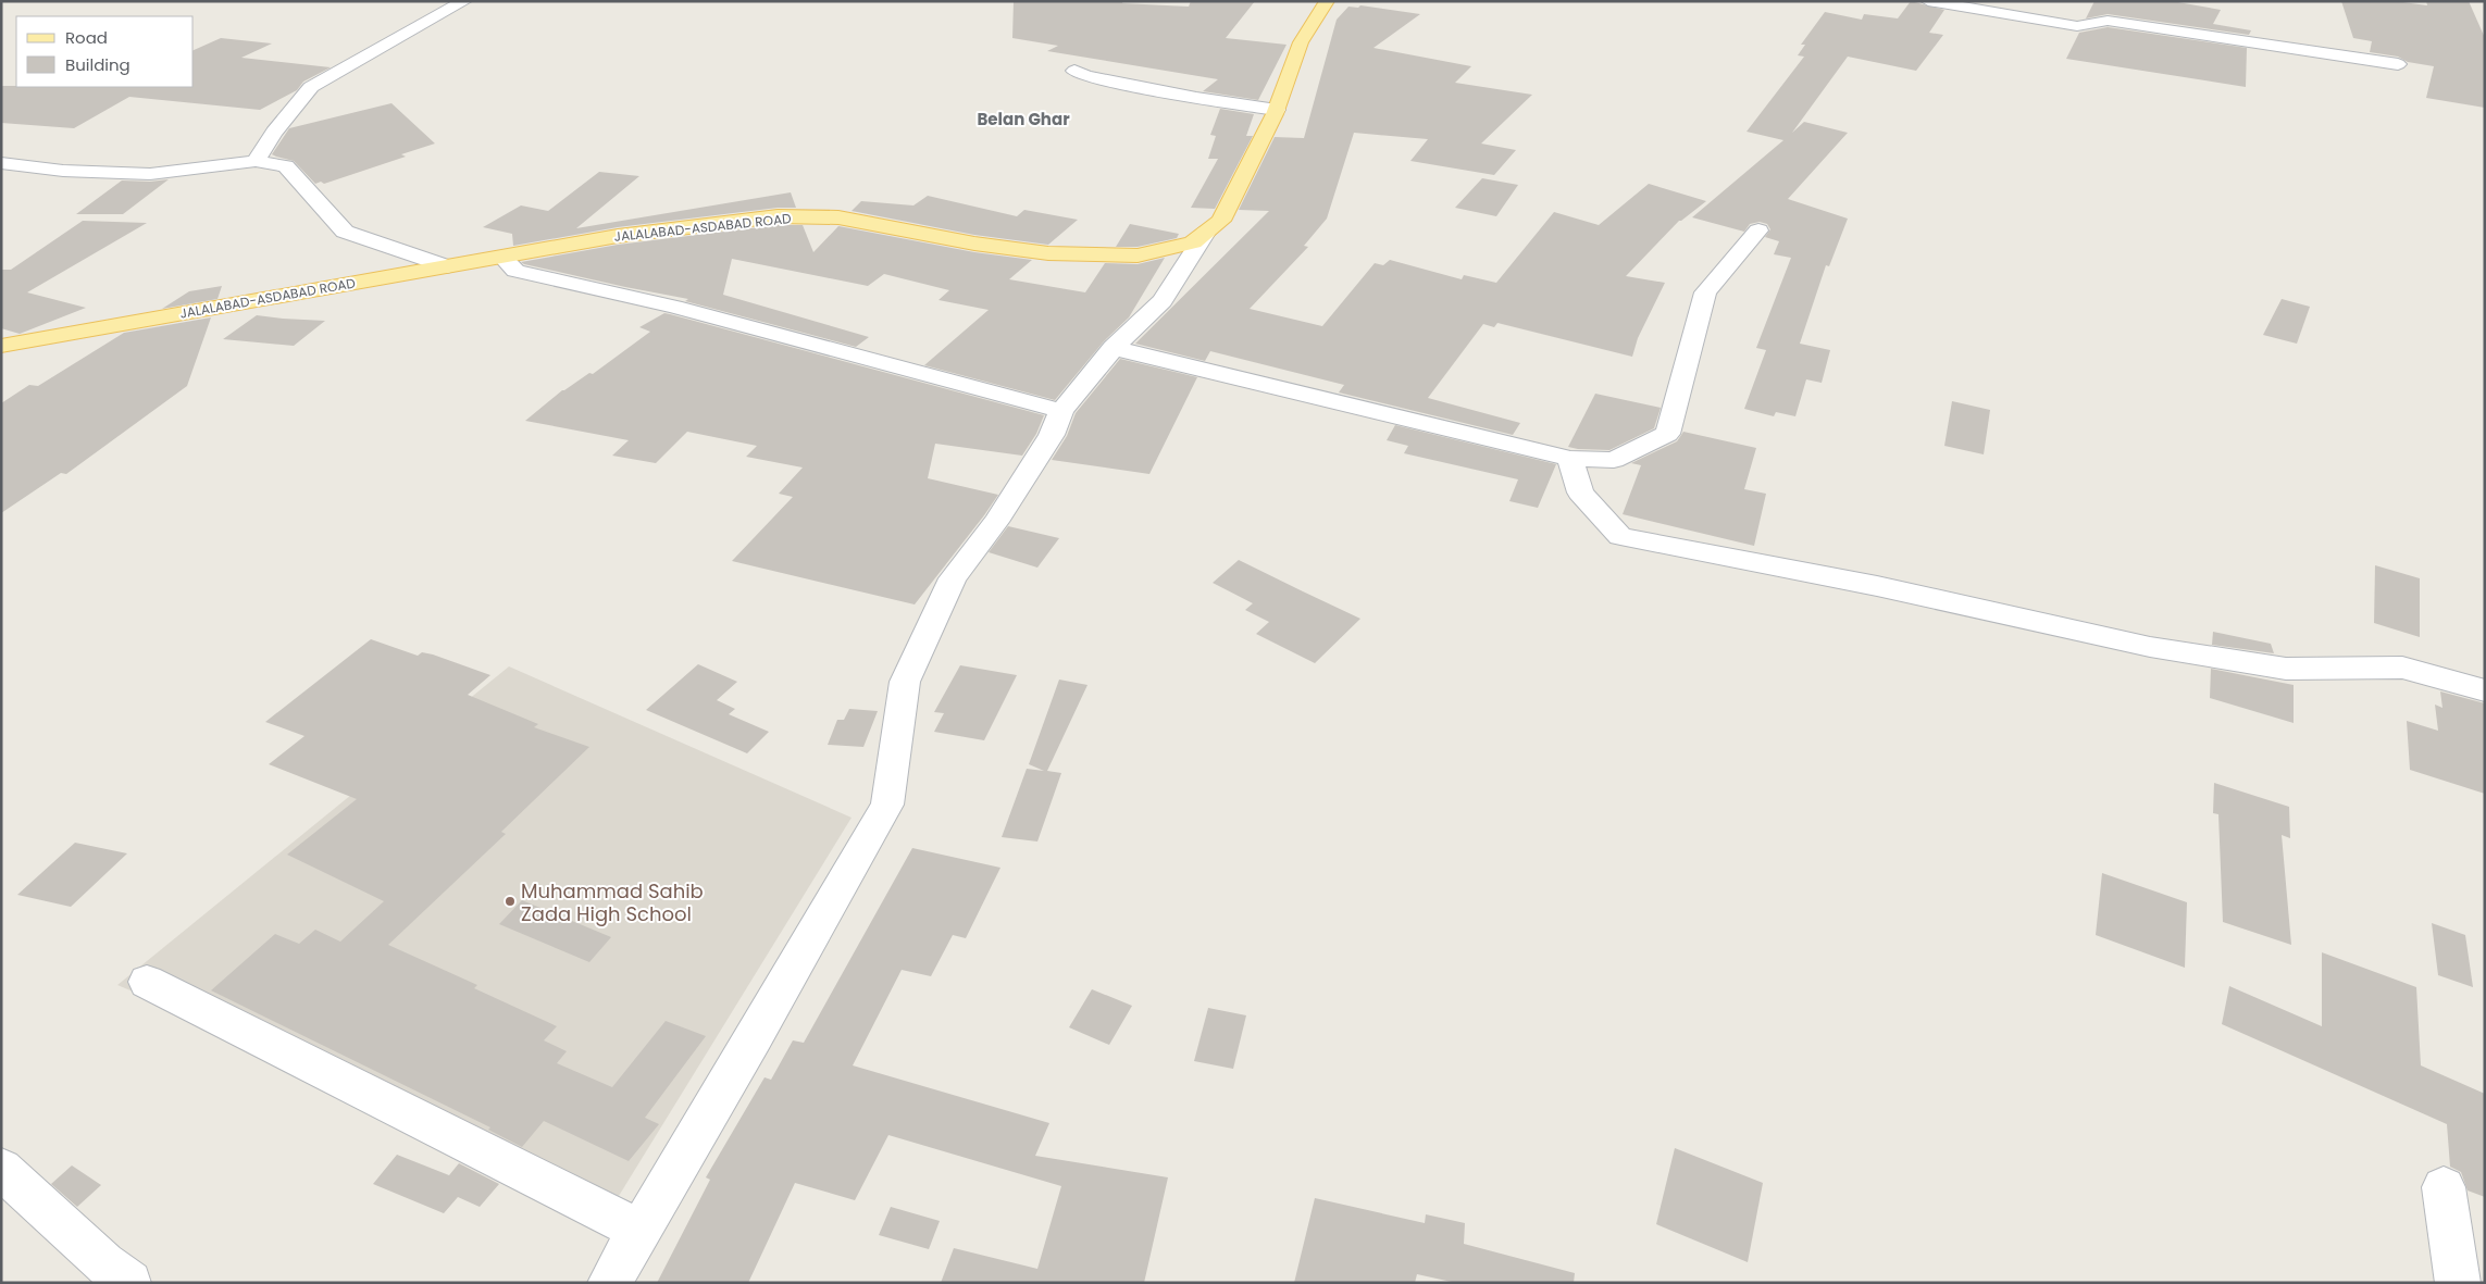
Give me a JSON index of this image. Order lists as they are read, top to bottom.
{
  "streets": {
    "main road": ["JALALABAD-ASDABAD ROAD"]
  },
  "districts": ["Belan Ghar"],
  "places": ["Muhammad Sahib Zada High School"],
  "legend": ["Road", "Building"]
}
